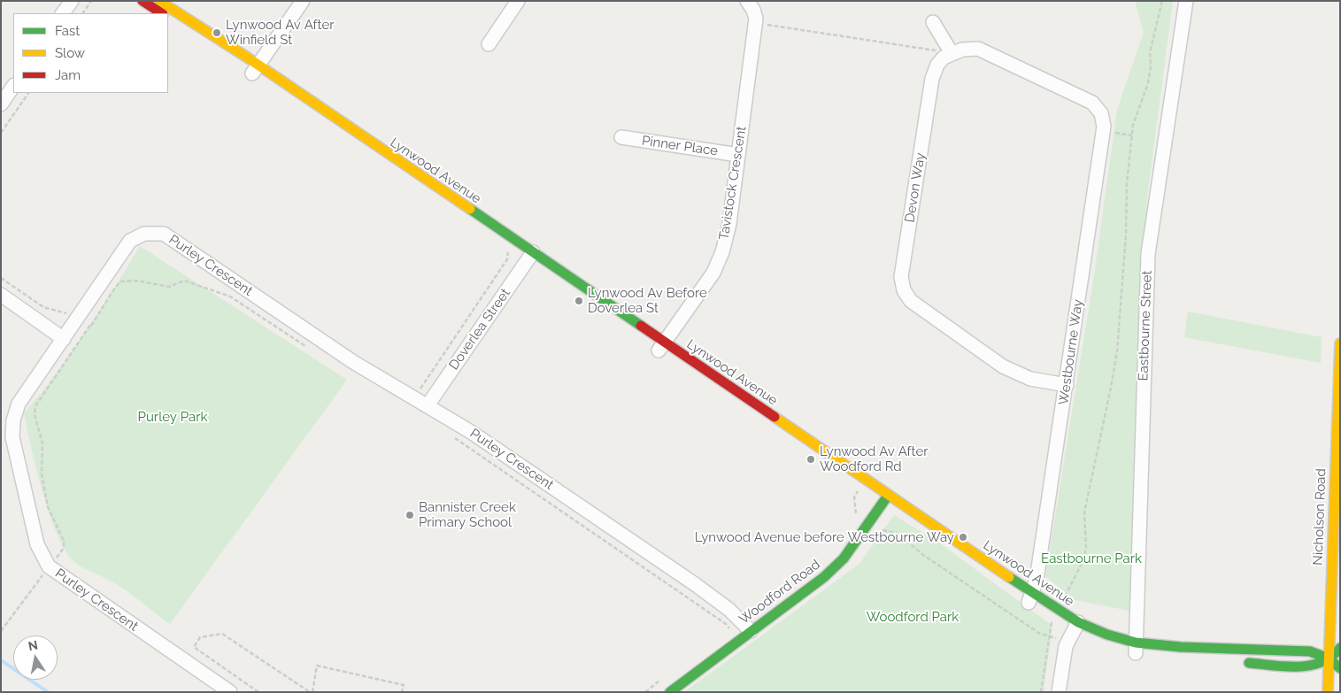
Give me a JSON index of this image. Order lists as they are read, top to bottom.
{
  "streets": {
    "street": [
      "Pinner Place",
      "Lynwood Avenue",
      "Tavistock Crescent",
      "Devon Way",
      "Purley Crescent",
      "Eastbourne Street",
      "Doverlea Street",
      "Westbourne Way",
      "Nicholson Road",
      "Woodford Road"
    ]
  },
  "crossings": [
    ["Pinner Place", "Tavistock Crescent"],
    ["Lynwood Avenue", "Tavistock Crescent"],
    ["Lynwood Avenue", "Eastbourne Street"],
    ["Lynwood Avenue", "Doverlea Street"],
    ["Lynwood Avenue", "Westbourne Way"],
    ["Lynwood Avenue", "Nicholson Road"],
    ["Lynwood Avenue", "Woodford Road"],
    ["Devon Way", "Westbourne Way"],
    ["Purley Crescent", "Doverlea Street"],
    ["Purley Crescent", "Woodford Road"]
  ],
  "parks": ["Purley Park", "Eastbourne Park", "Woodford Park"],
  "places": [
    "Lynwood Av After Winfield St",
    "Lynwood Av Before Doverlea St",
    "Lynwood Av After Woodford Rd",
    "Bannister Creek Primary School",
    "Lynwood Avenue before Westbourne Way"
  ],
  "legend": ["Fast", "Slow", "Jam"],
  "north": "top"
}
